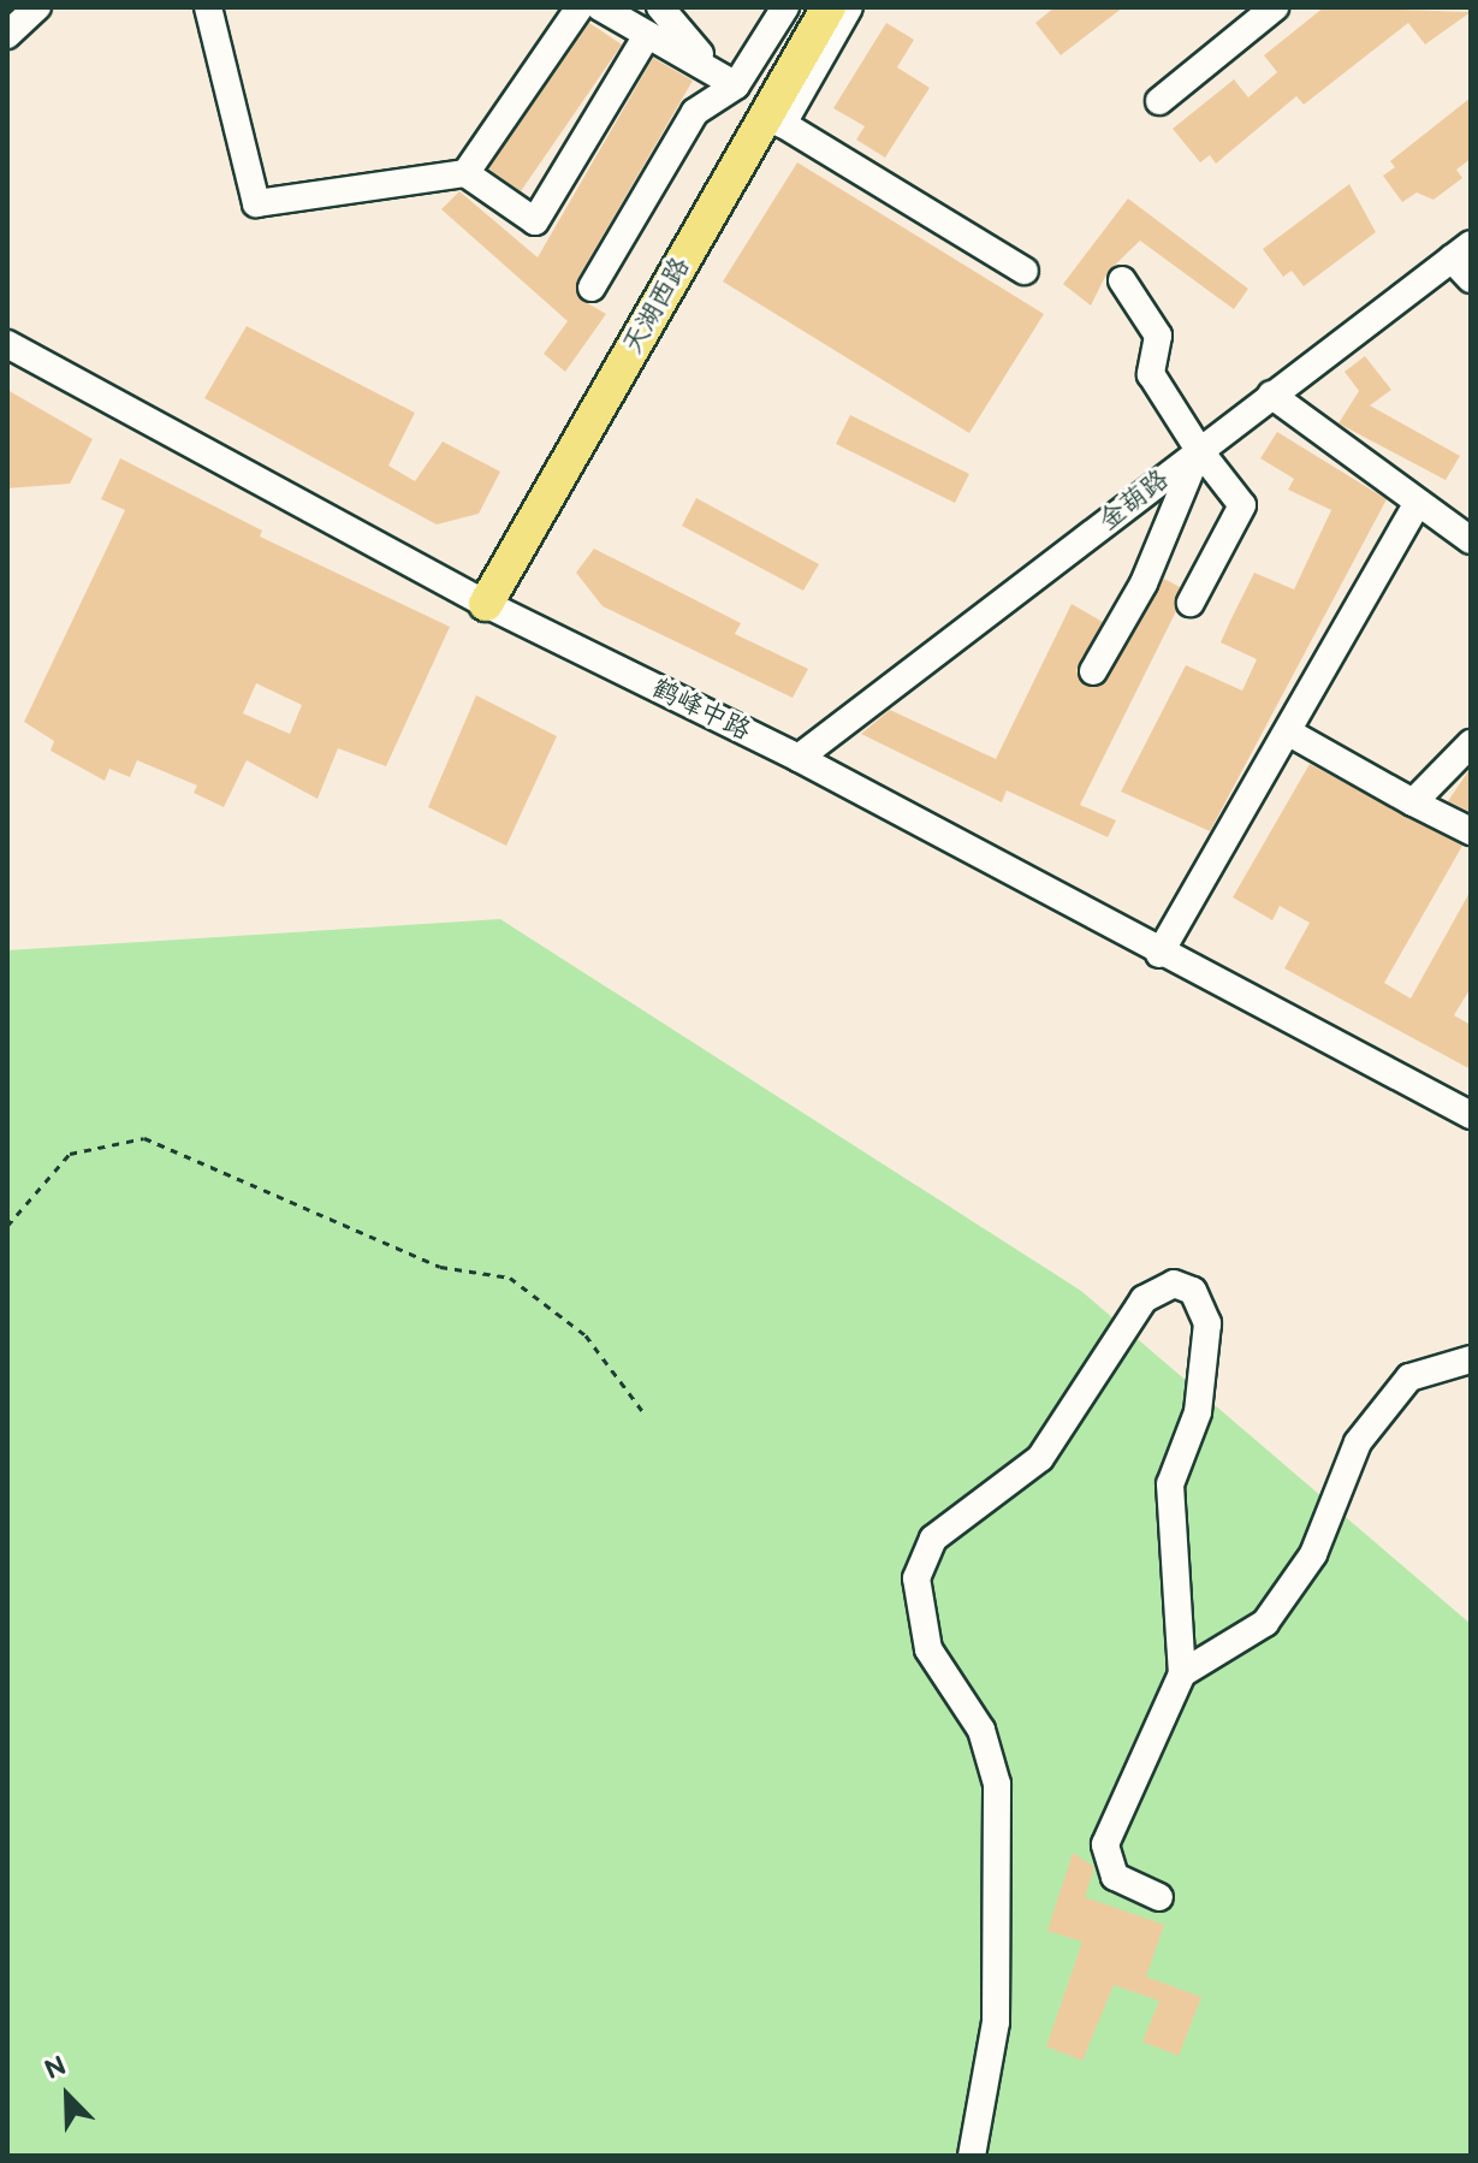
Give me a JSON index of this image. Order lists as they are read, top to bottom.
{
  "streets": {
    "main road": ["天湖西路"],
    "street": ["金葫路", "鹤峰中路"]
  },
  "crossings": [
    ["天湖西路", "鹤峰中路"],
    ["金葫路", "鹤峰中路"]
  ],
  "north": "top left"
}
